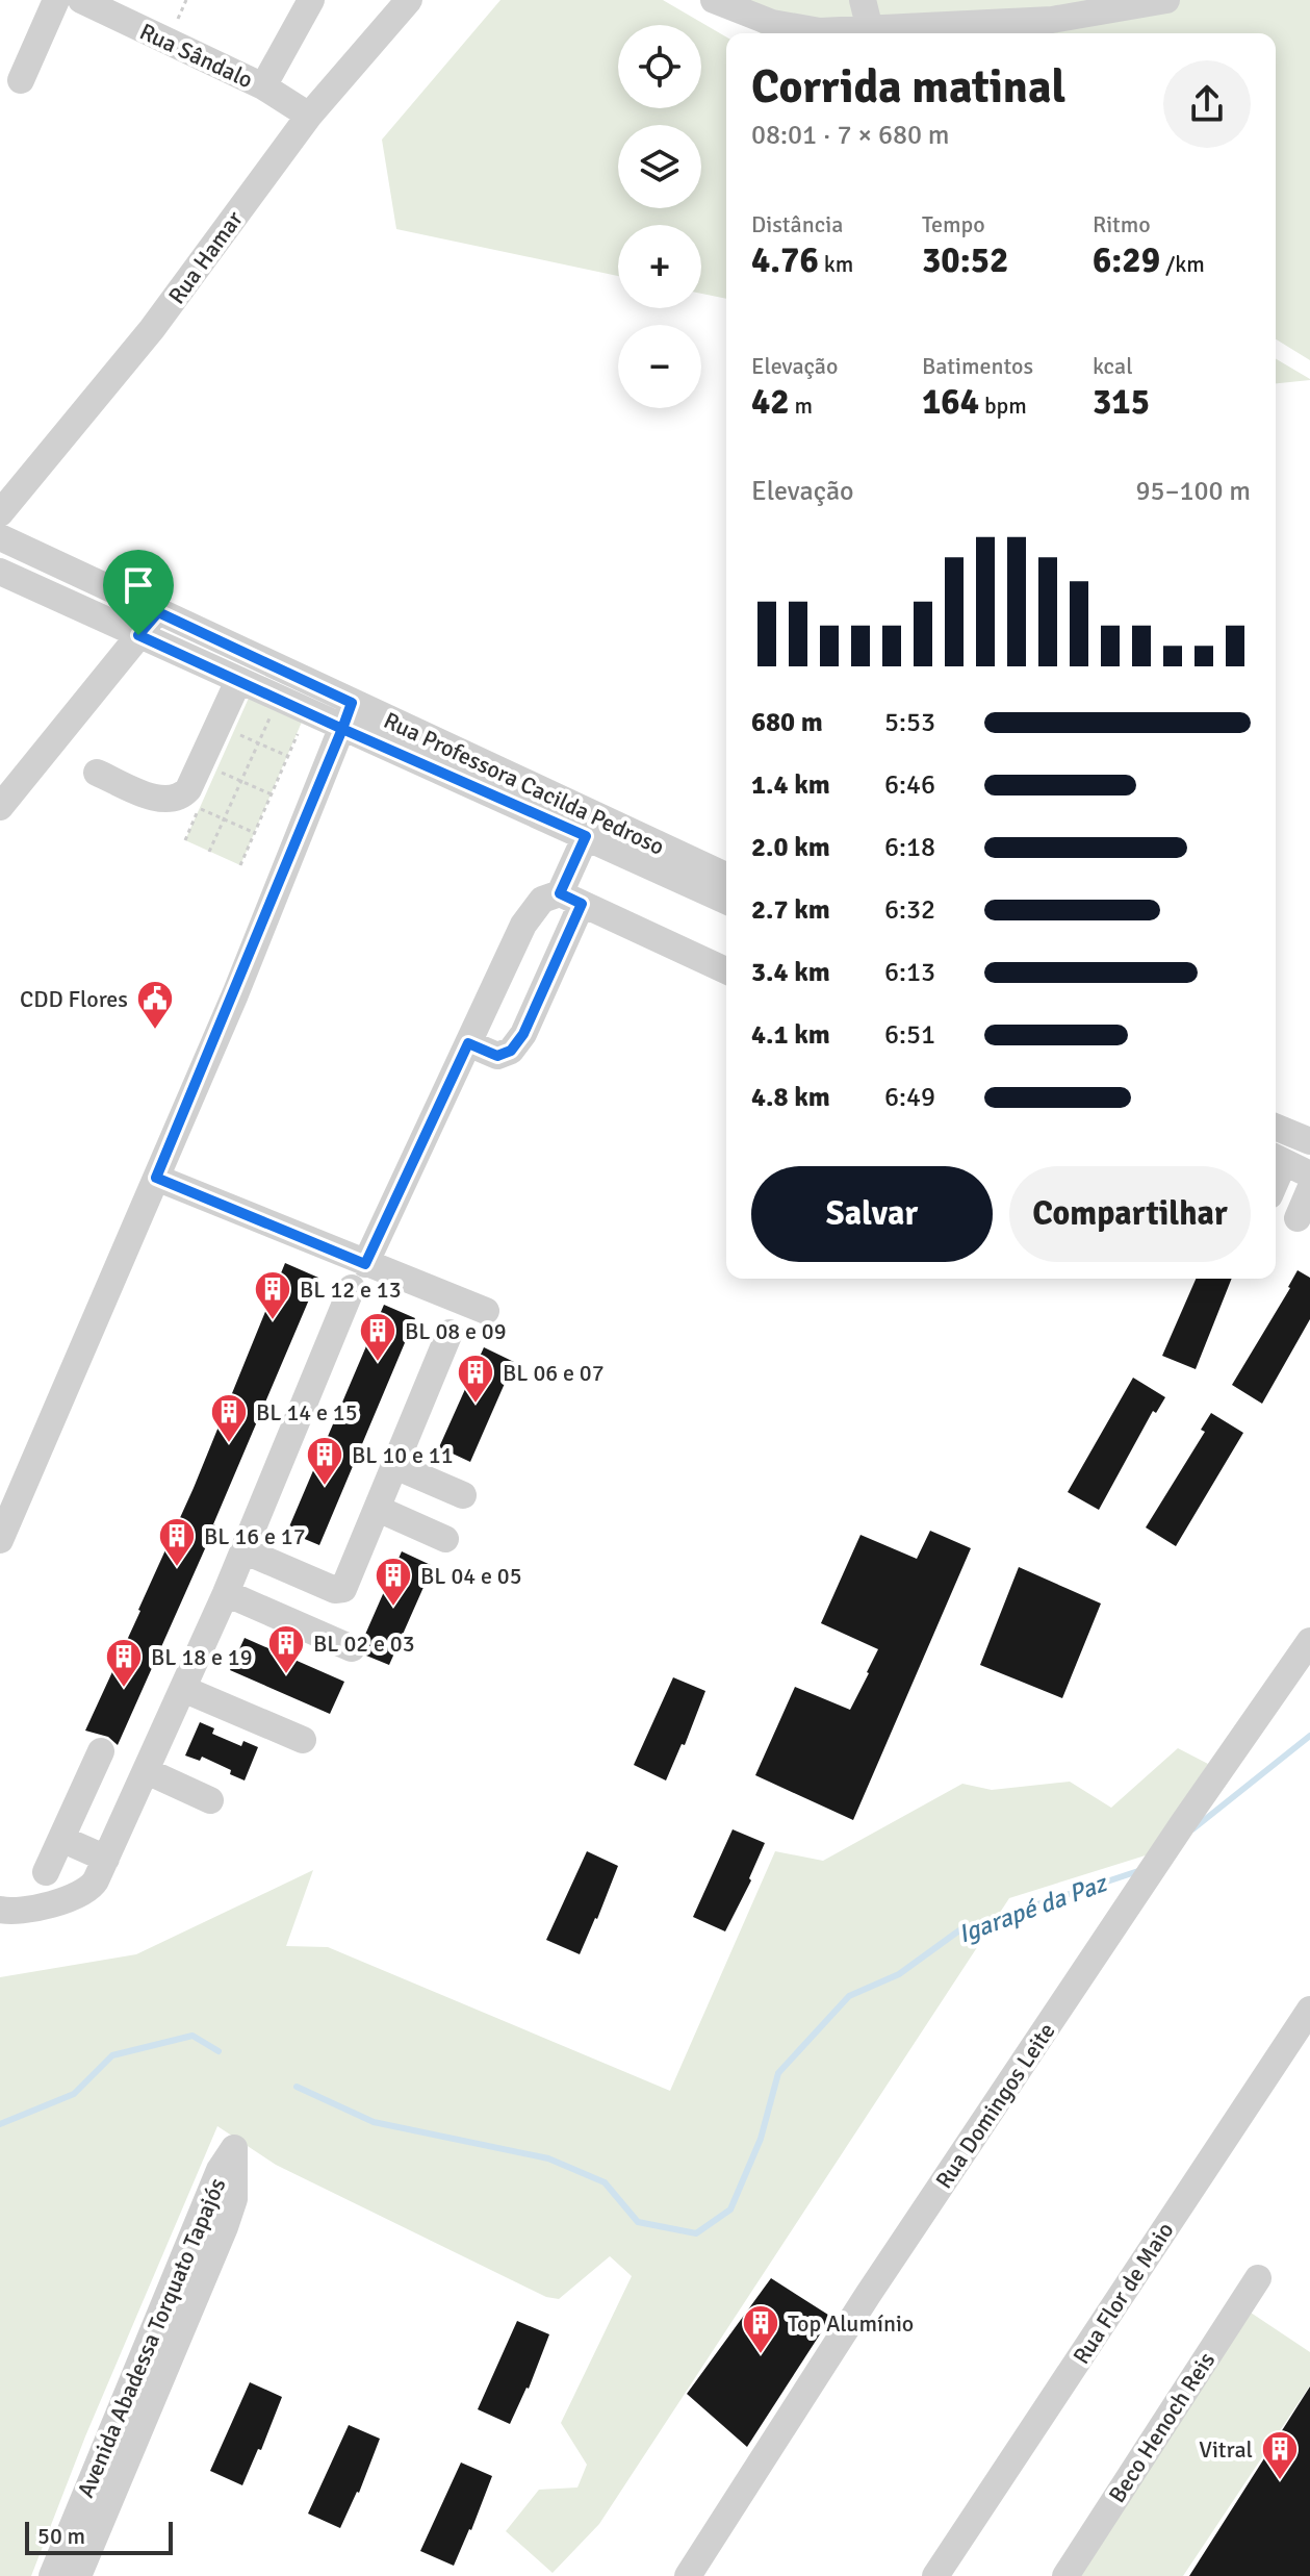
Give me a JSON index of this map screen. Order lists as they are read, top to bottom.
{
  "streets": {
    "street": [
      "Rua Sândalo",
      "Rua Hamar",
      "Rua Professora Cacilda Pedroso",
      "Rua Domingos Leite",
      "Rua Flor de Maio",
      "Avenida Abadessa Torquato Tapajós",
      "Beco Henoch Reis"
    ]
  },
  "crossings": [
    ["Rua Sândalo", "Rua Hamar"]
  ],
  "water": ["Igarapé da Paz"],
  "places": {
    "public building": ["CDD Flores"],
    "building": [
      "BL 12 e 13",
      "BL 08 e 09",
      "BL 06 e 07",
      "BL 14 e 15",
      "BL 10 e 11",
      "BL 16 e 17",
      "BL 04 e 05",
      "BL 02 e 03",
      "BL 18 e 19",
      "Top Alumínio",
      "Vitral"
    ]
  },
  "scale_bar": "50 m",
  "page": {
    "map_buttons": ["+", "−"],
    "heading": ["Corrida matinal", "08:01 · 7 × 680 m"],
    "stats": [
      ["Distância", "4.76 km"],
      ["Tempo", "30:52"],
      ["Ritmo", "6:29 /km"],
      ["Elevação", "42 m"],
      ["Batimentos", "164 bpm"],
      ["kcal", "315"]
    ],
    "chart": ["Elevação", "95–100 m"],
    "list": [
      {
        "name": "680 m",
        "note": "5:53"
      },
      {
        "name": "1.4 km",
        "note": "6:46"
      },
      {
        "name": "2.0 km",
        "note": "6:18"
      },
      {
        "name": "2.7 km",
        "note": "6:32"
      },
      {
        "name": "3.4 km",
        "note": "6:13"
      },
      {
        "name": "4.1 km",
        "note": "6:51"
      },
      {
        "name": "4.8 km",
        "note": "6:49"
      }
    ],
    "buttons": ["Salvar", "Compartilhar"],
    "scale": "50 m"
  }
}
